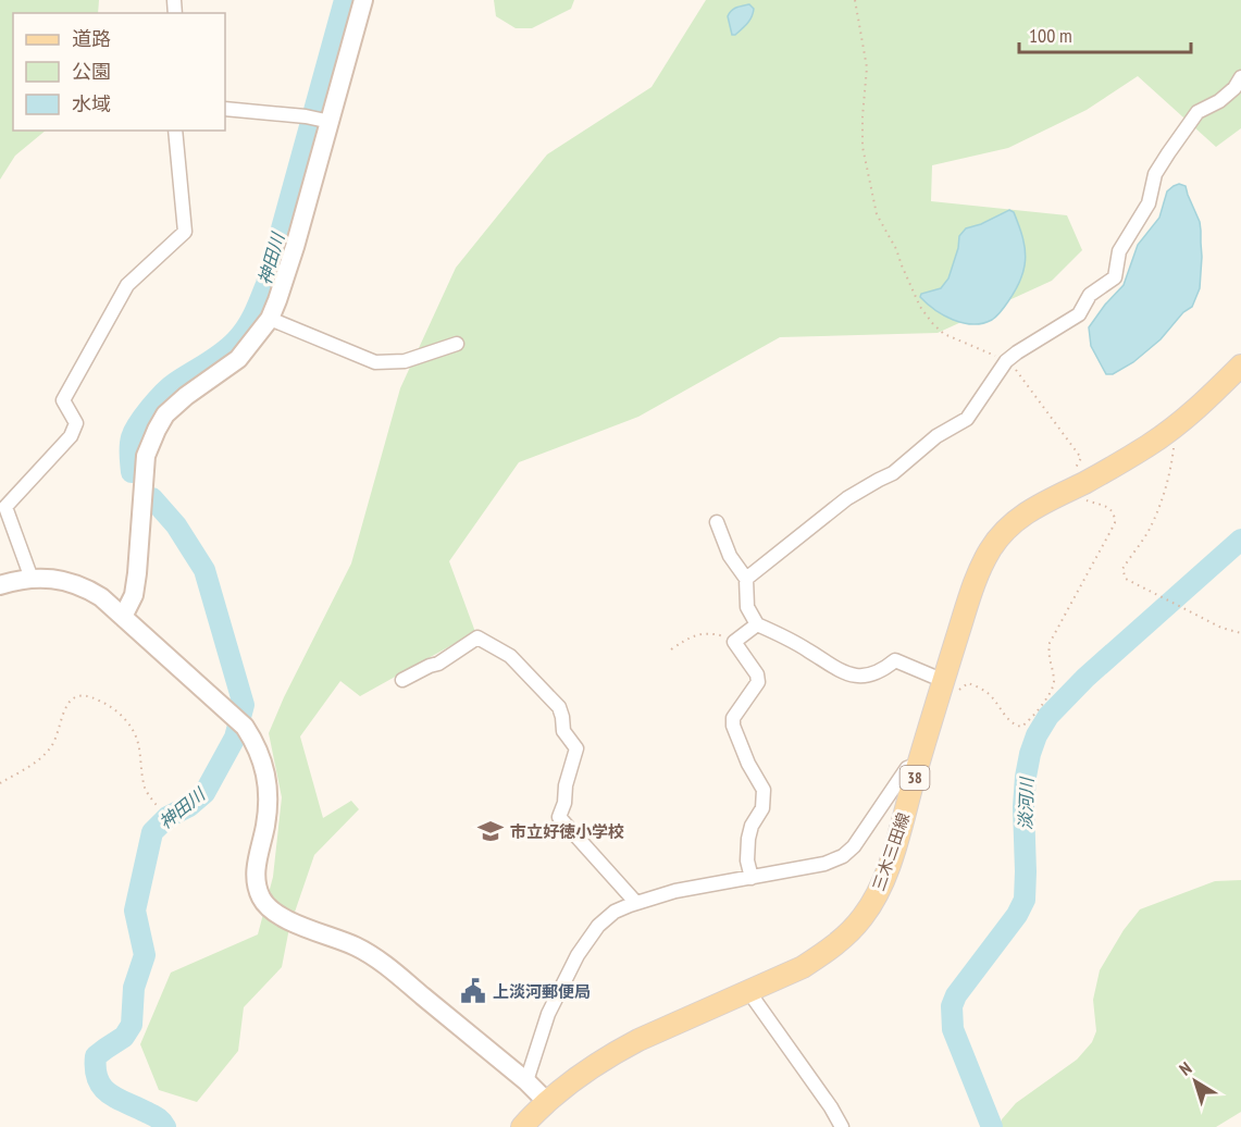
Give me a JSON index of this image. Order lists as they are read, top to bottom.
{
  "streets": {
    "main road": ["38", "三木三田線"]
  },
  "water": ["神田川", "淡河川"],
  "places": {
    "school or university": ["市立好徳小学校"],
    "public building": ["上淡河郵便局"]
  },
  "legend": ["道路", "公園", "水域"],
  "scale_bar": "100 m",
  "north": "top left"
}
